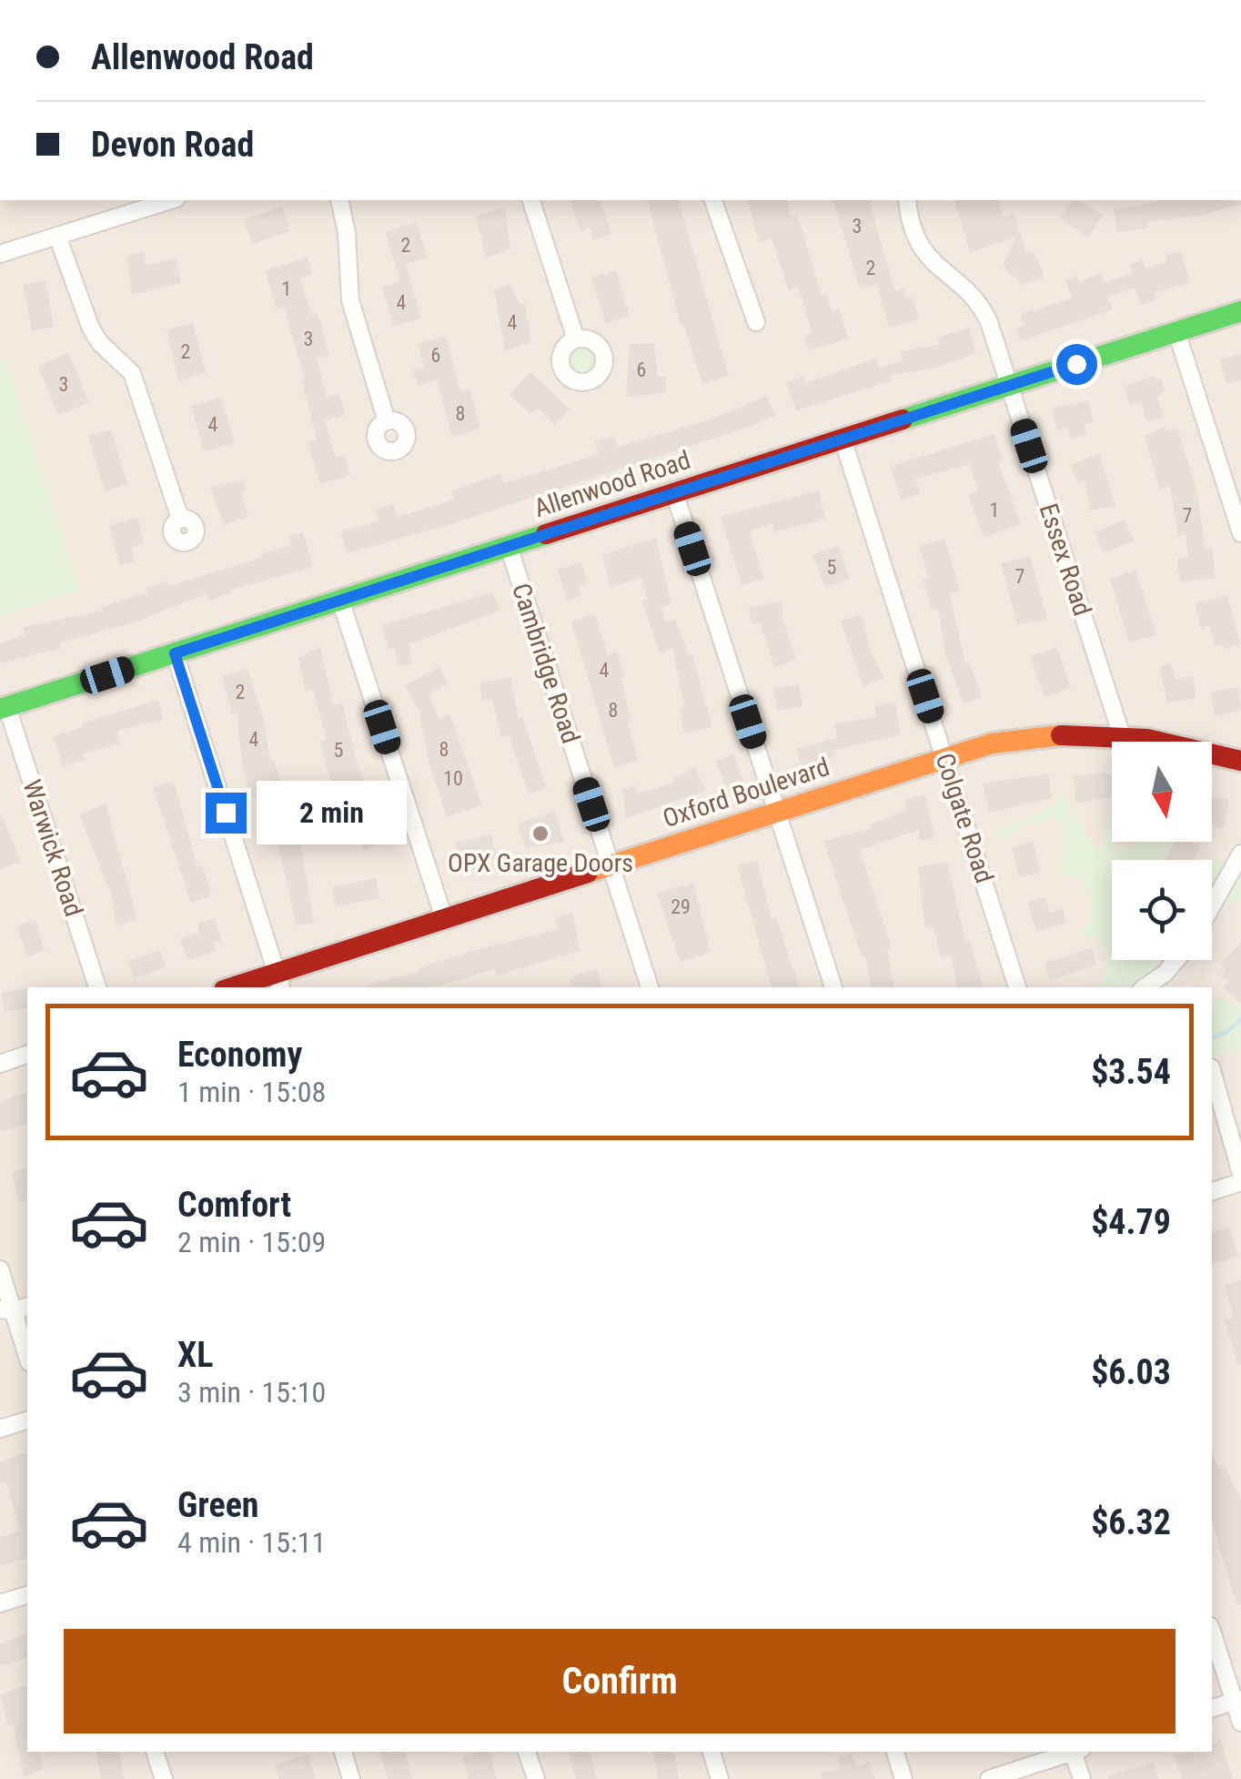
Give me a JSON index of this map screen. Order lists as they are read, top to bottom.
{
  "streets": {
    "street": [
      "Allenwood Road",
      "Essex Road",
      "Cambridge Road",
      "Oxford Boulevard",
      "Colgate Road",
      "Warwick Road"
    ]
  },
  "crossings": [
    ["Allenwood Road", "Essex Road"],
    ["Allenwood Road", "Cambridge Road"],
    ["Allenwood Road", "Colgate Road"],
    ["Allenwood Road", "Warwick Road"],
    ["Essex Road", "Oxford Boulevard"],
    ["Cambridge Road", "Oxford Boulevard"],
    ["Oxford Boulevard", "Colgate Road"]
  ],
  "places": ["OPX Garage Doors"],
  "house_numbers": [
    "3",
    "2",
    "2",
    "1",
    "4",
    "4",
    "3",
    "2",
    "6",
    "6",
    "3",
    "8",
    "4",
    "1",
    "7",
    "5",
    "7",
    "4",
    "2",
    "8",
    "4",
    "8",
    "5",
    "10",
    "29"
  ],
  "north": "bottom",
  "page": {
    "banner": ["Allenwood Road", "Devon Road"],
    "bubble": "2 min",
    "list": [
      {
        "name": "Economy",
        "note": "1 min · 15:08",
        "value": "$3.54"
      },
      {
        "name": "Comfort",
        "note": "2 min · 15:09",
        "value": "$4.79"
      },
      {
        "name": "XL",
        "note": "3 min · 15:10",
        "value": "$6.03"
      },
      {
        "name": "Green",
        "note": "4 min · 15:11",
        "value": "$6.32"
      }
    ],
    "buttons": "Confirm"
  }
}
